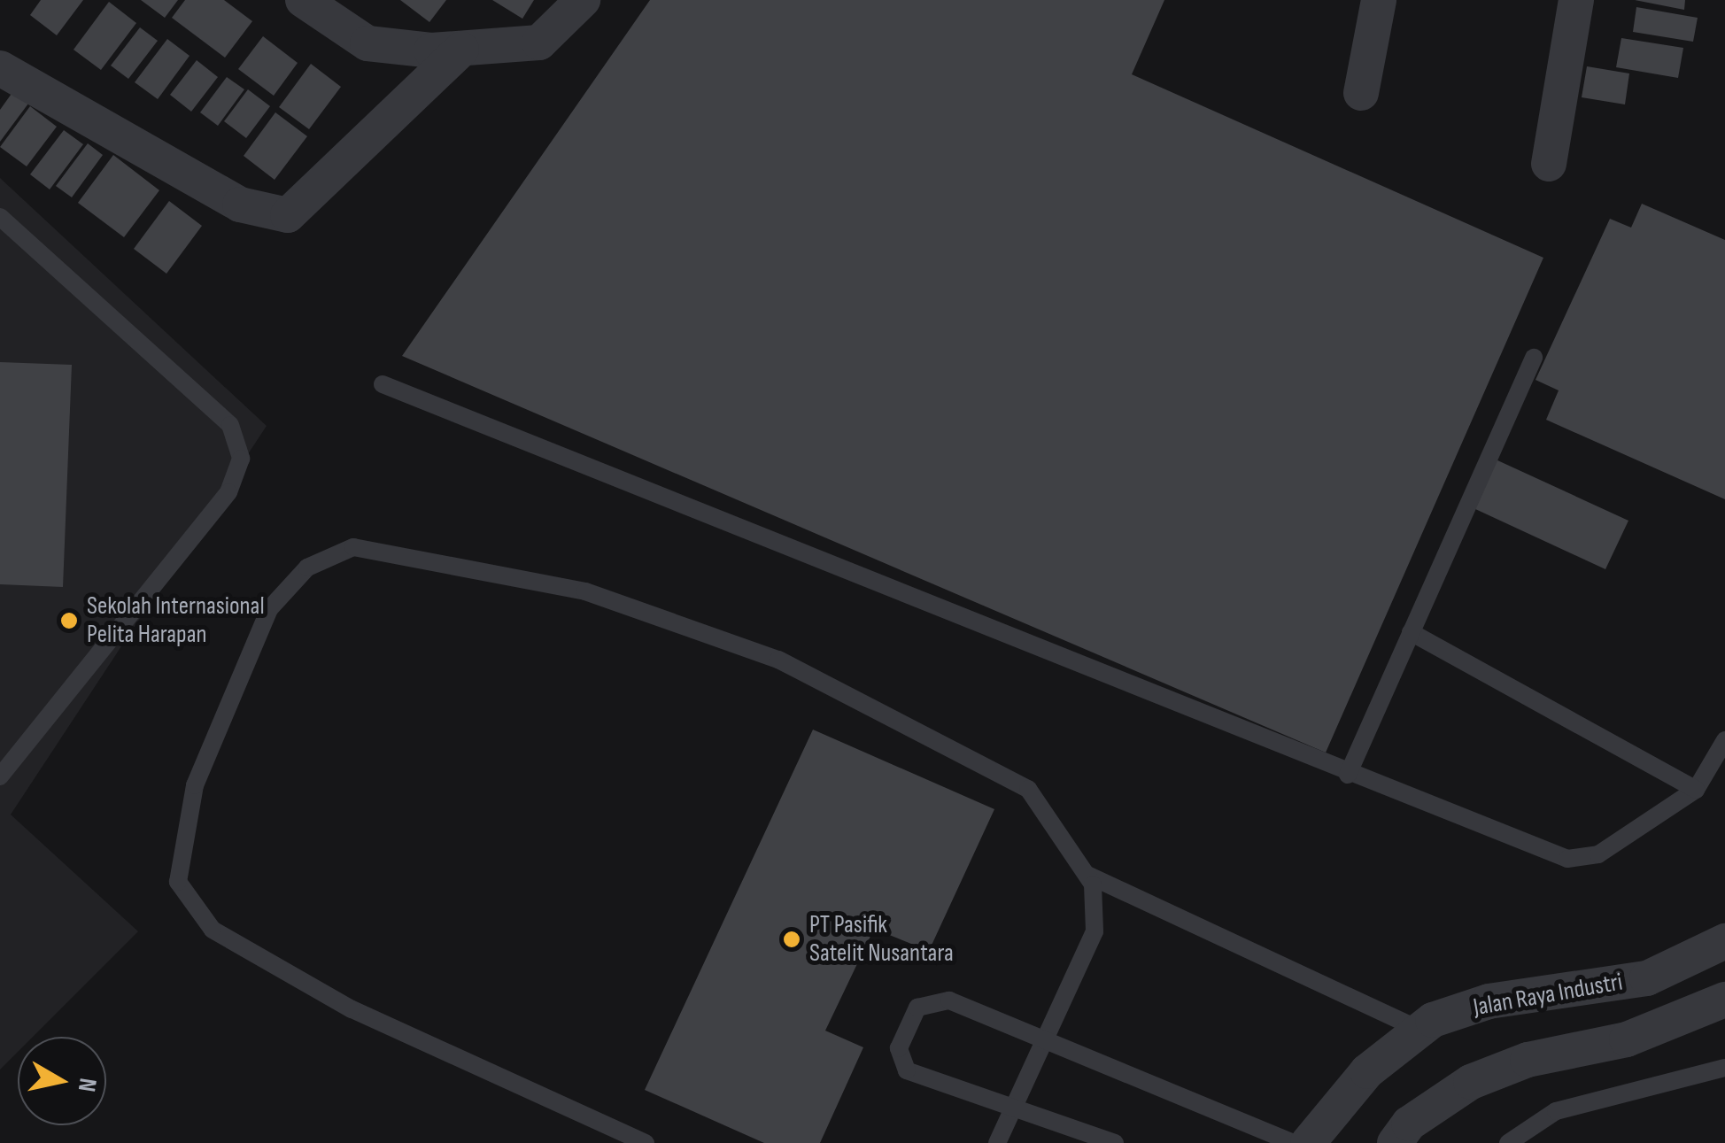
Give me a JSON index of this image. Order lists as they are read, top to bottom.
{
  "streets": {
    "street": ["Jalan Raya Industri"]
  },
  "places": ["Sekolah Internasional Pelita Harapan", "PT Pasifik Satelit Nusantara"],
  "north": "right"
}
